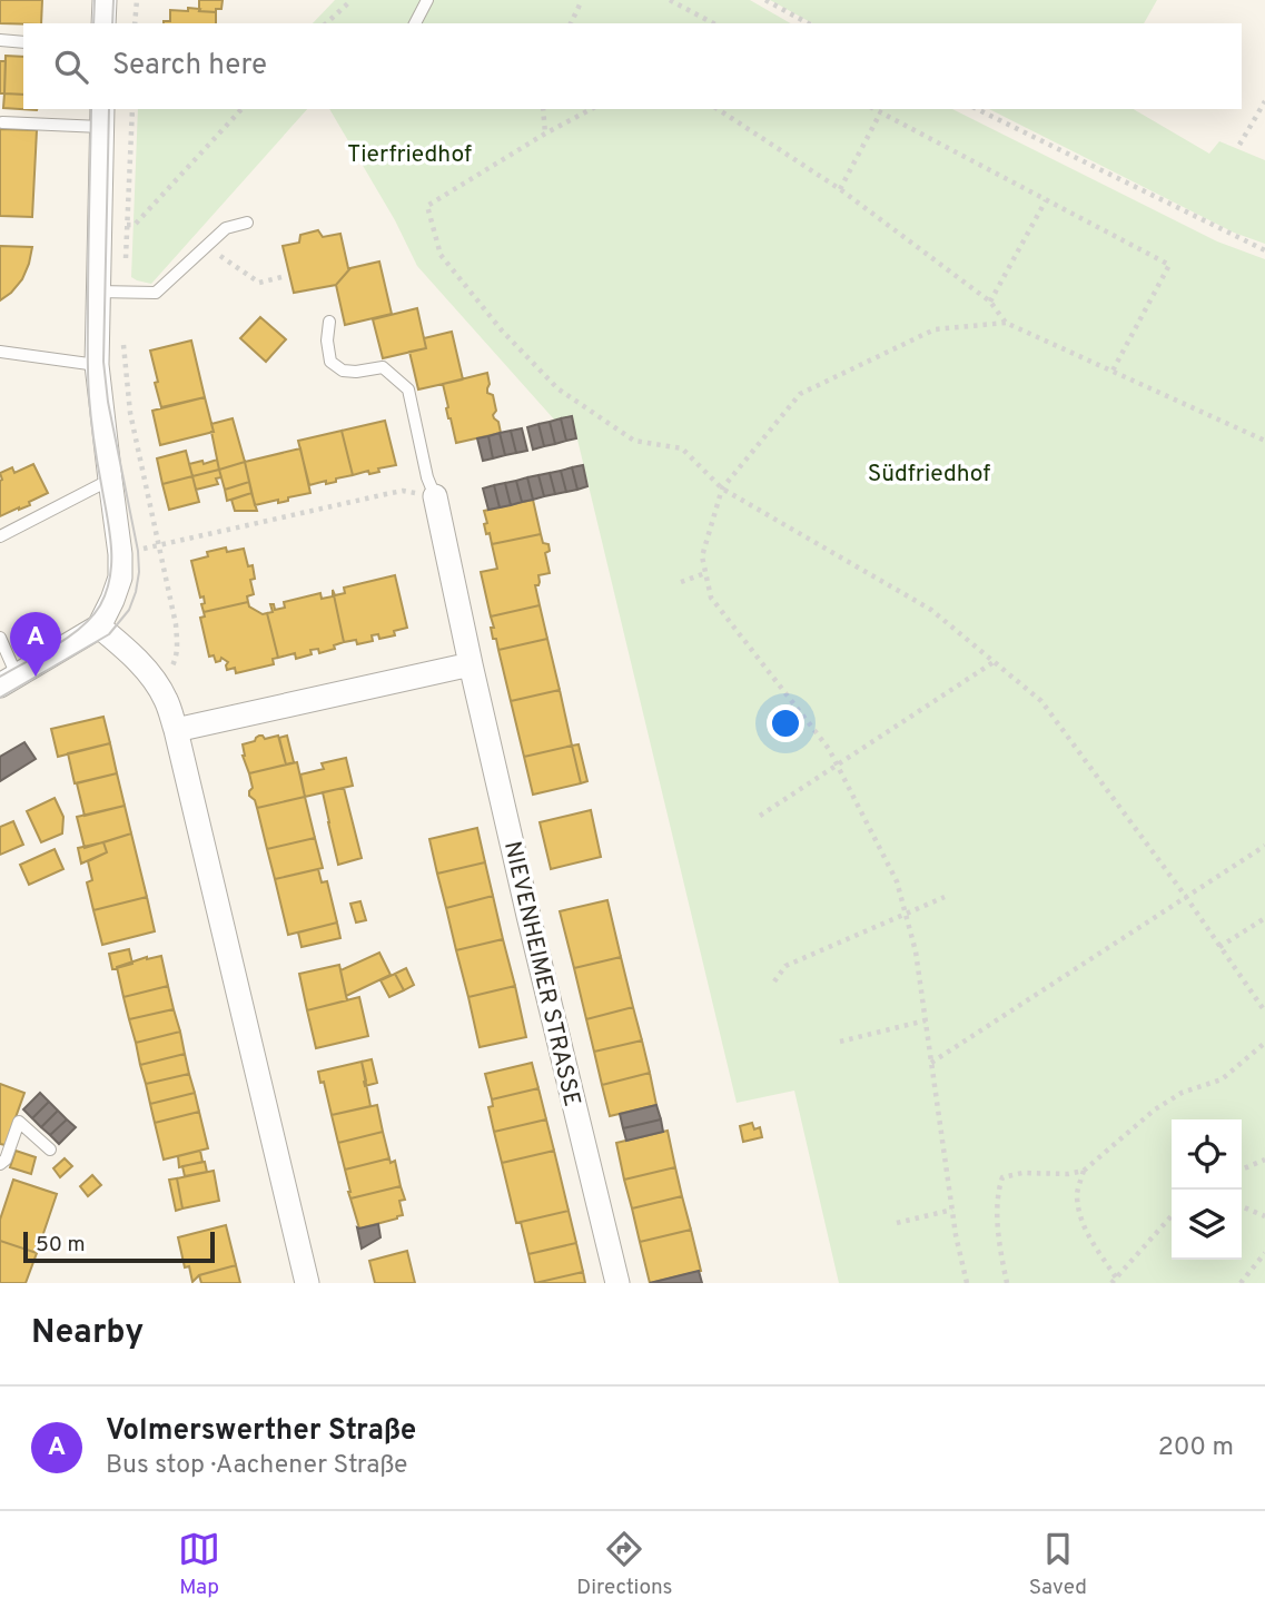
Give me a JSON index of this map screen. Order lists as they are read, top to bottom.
{
  "streets": {
    "street": ["NIEVENHEIMER STRASSE"]
  },
  "parks": ["Tierfriedhof", "Südfriedhof"],
  "scale_bar": "50 m",
  "page": {
    "search": "Search here",
    "pins": "A",
    "scale": "50 m",
    "heading": "Nearby",
    "list": [
      {
        "mark": "A",
        "name": "Volmerswerther Straße",
        "note": "Bus stop · Aachener Straße",
        "value": "200 m"
      }
    ],
    "nav": ["Map", "Directions", "Saved"]
  }
}
